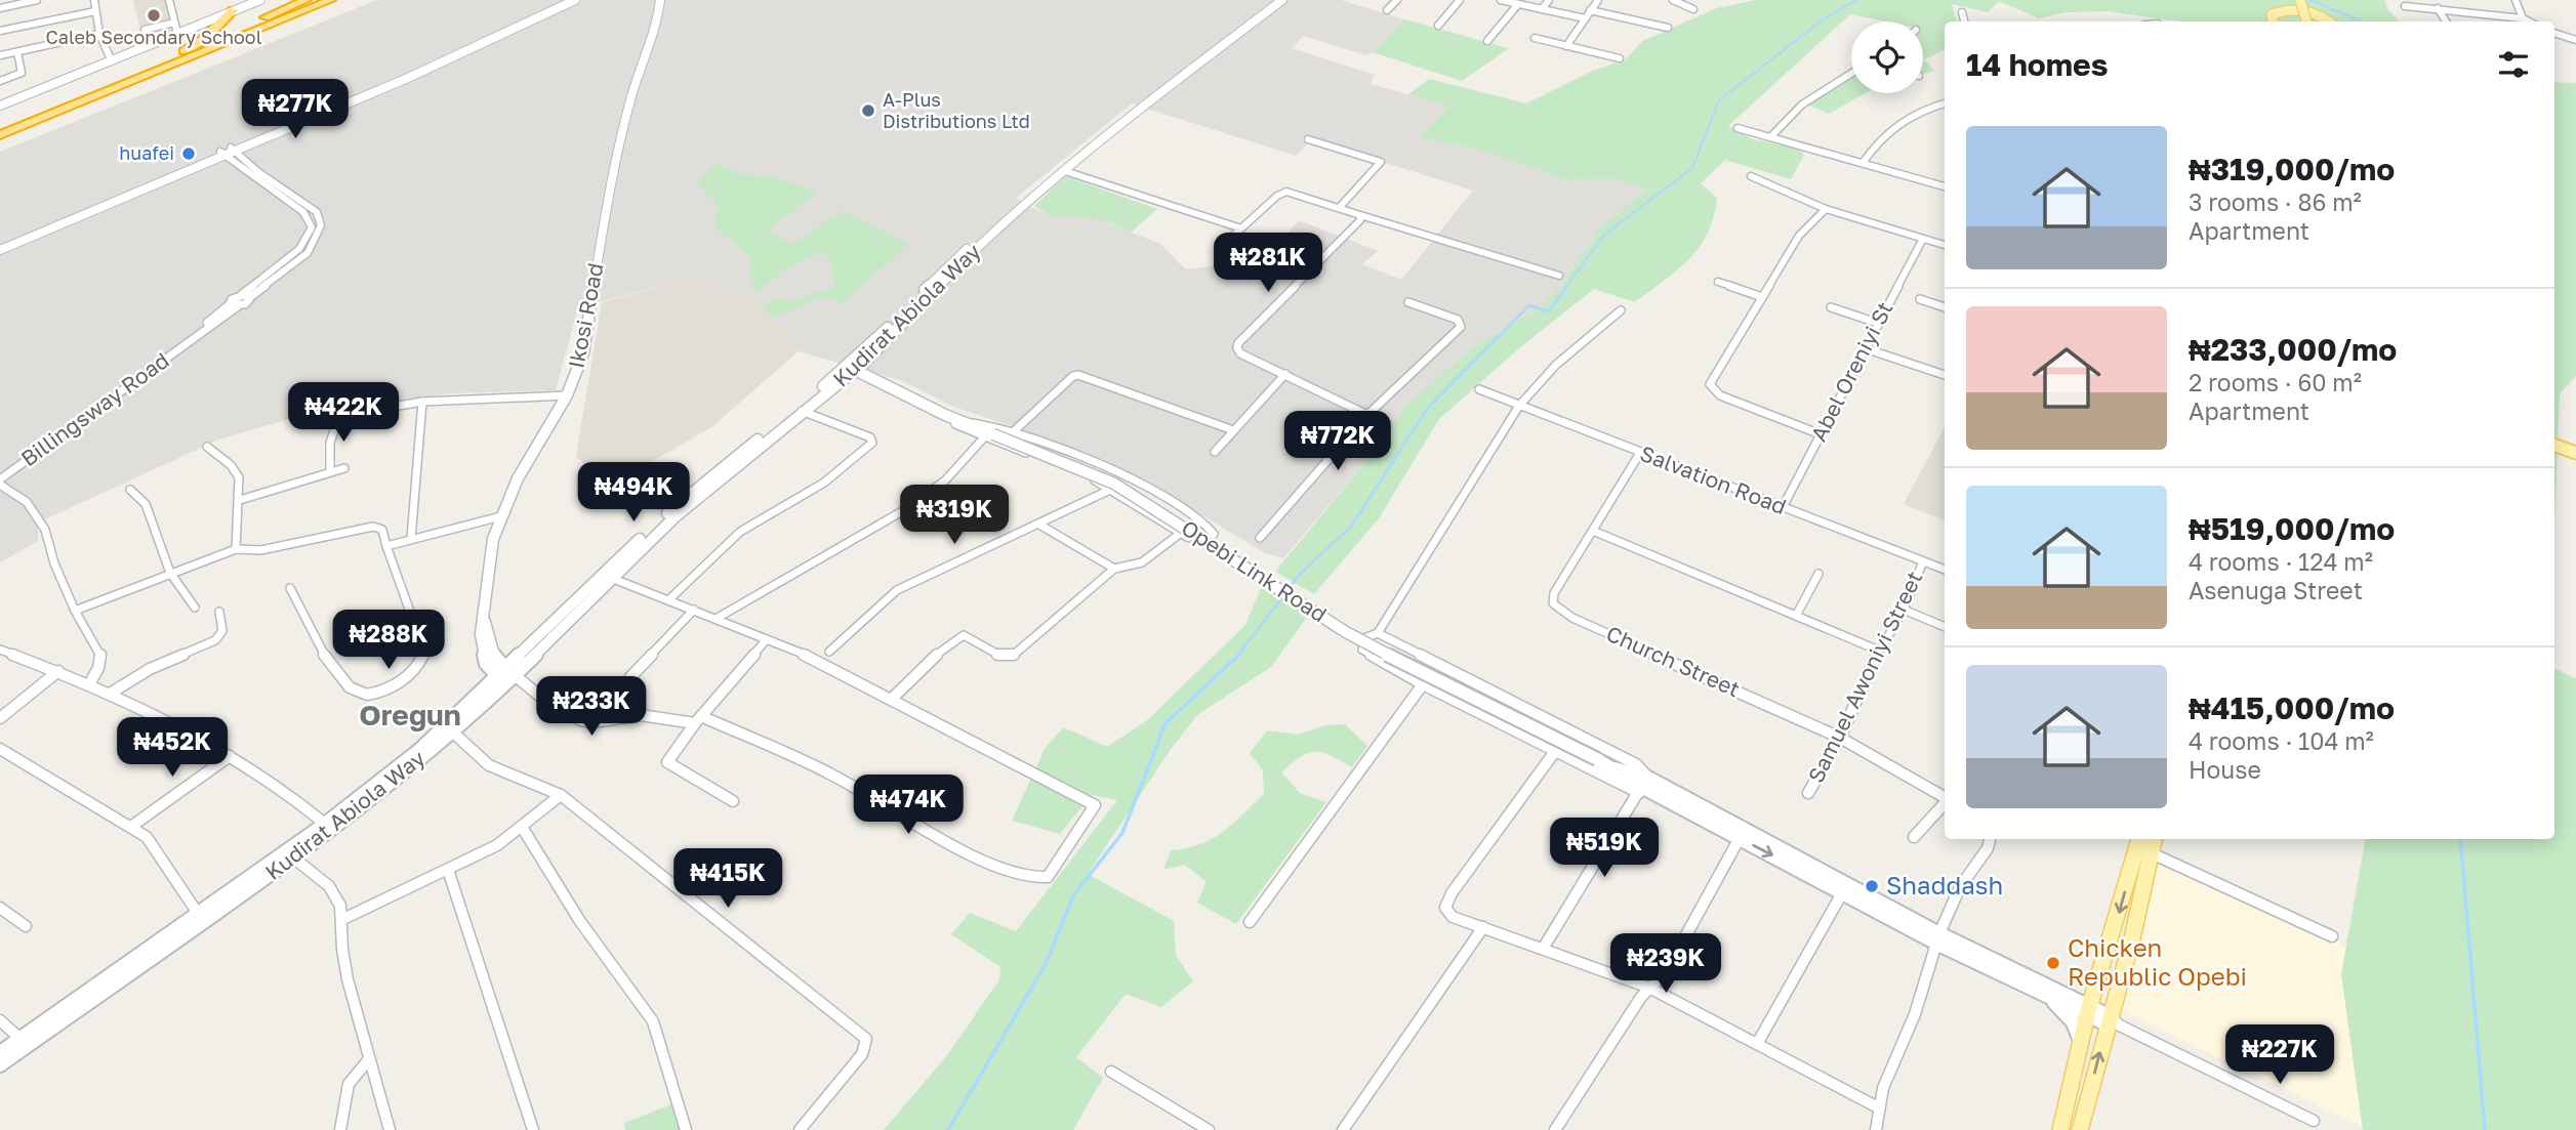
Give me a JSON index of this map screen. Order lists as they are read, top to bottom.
{
  "streets": {
    "main road": ["Ikosi Road", "Kudirat Abiola Way", "Opebi Link Road"],
    "street": [
      "Abel Oreniyi St",
      "Billingsway Road",
      "Salvation Road",
      "Church Street",
      "Samuel Awoniyi Street"
    ]
  },
  "crossings": [
    ["Ikosi Road", "Kudirat Abiola Way"],
    ["Kudirat Abiola Way", "Opebi Link Road"],
    ["Abel Oreniyi St", "Salvation Road"],
    ["Salvation Road", "Church Street"],
    ["Salvation Road", "Samuel Awoniyi Street"],
    ["Church Street", "Samuel Awoniyi Street"]
  ],
  "districts": ["Oregun"],
  "places": [
    "Caleb Secondary School",
    "A-Plus Distributions Ltd",
    "huafei",
    "Shaddash",
    "Chicken Republic Opebi"
  ],
  "page": {
    "heading": "14 homes",
    "price": [
      "₦277K",
      "₦281K",
      "₦422K",
      "₦772K",
      "₦494K",
      "₦319K",
      "₦288K",
      "₦233K",
      "₦452K",
      "₦474K",
      "₦519K",
      "₦415K",
      "₦239K",
      "₦227K"
    ],
    "list": [
      {
        "name": "₦319,000/mo",
        "note": "3 rooms · 86 m² · Apartment"
      },
      {
        "name": "₦233,000/mo",
        "note": "2 rooms · 60 m² · Apartment"
      },
      {
        "name": "₦519,000/mo",
        "note": "4 rooms · 124 m² · Asenuga Street"
      },
      {
        "name": "₦415,000/mo",
        "note": "4 rooms · 104 m² · House"
      }
    ]
  }
}
